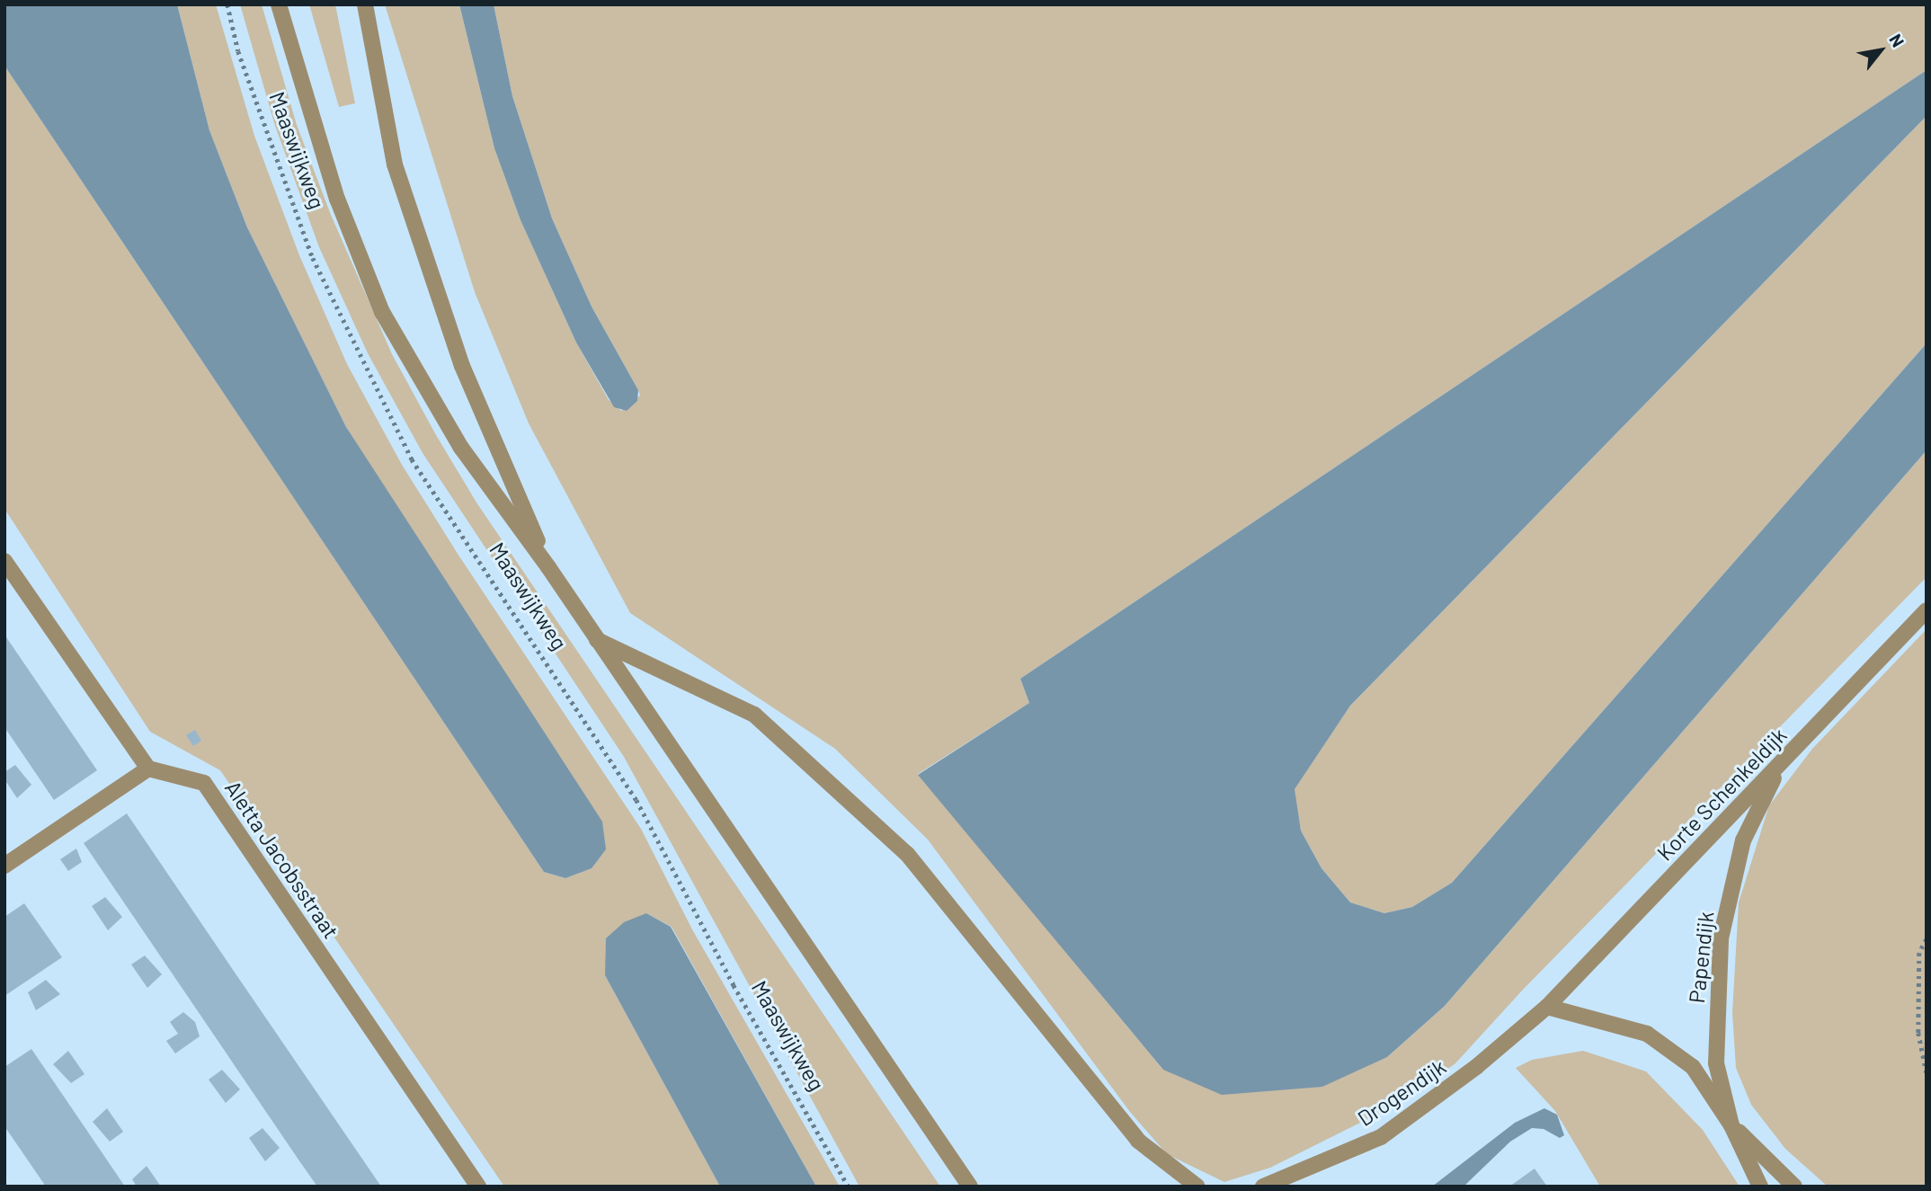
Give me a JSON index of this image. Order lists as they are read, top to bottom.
{
  "streets": {
    "street": [
      "Maaswijkweg",
      "Korte Schenkeldijk",
      "Aletta Jacobsstraat",
      "Papendijk",
      "Drogendijk"
    ]
  },
  "crossings": [
    ["Korte Schenkeldijk", "Papendijk"],
    ["Korte Schenkeldijk", "Drogendijk"],
    ["Papendijk", "Drogendijk"]
  ],
  "north": "top right"
}
